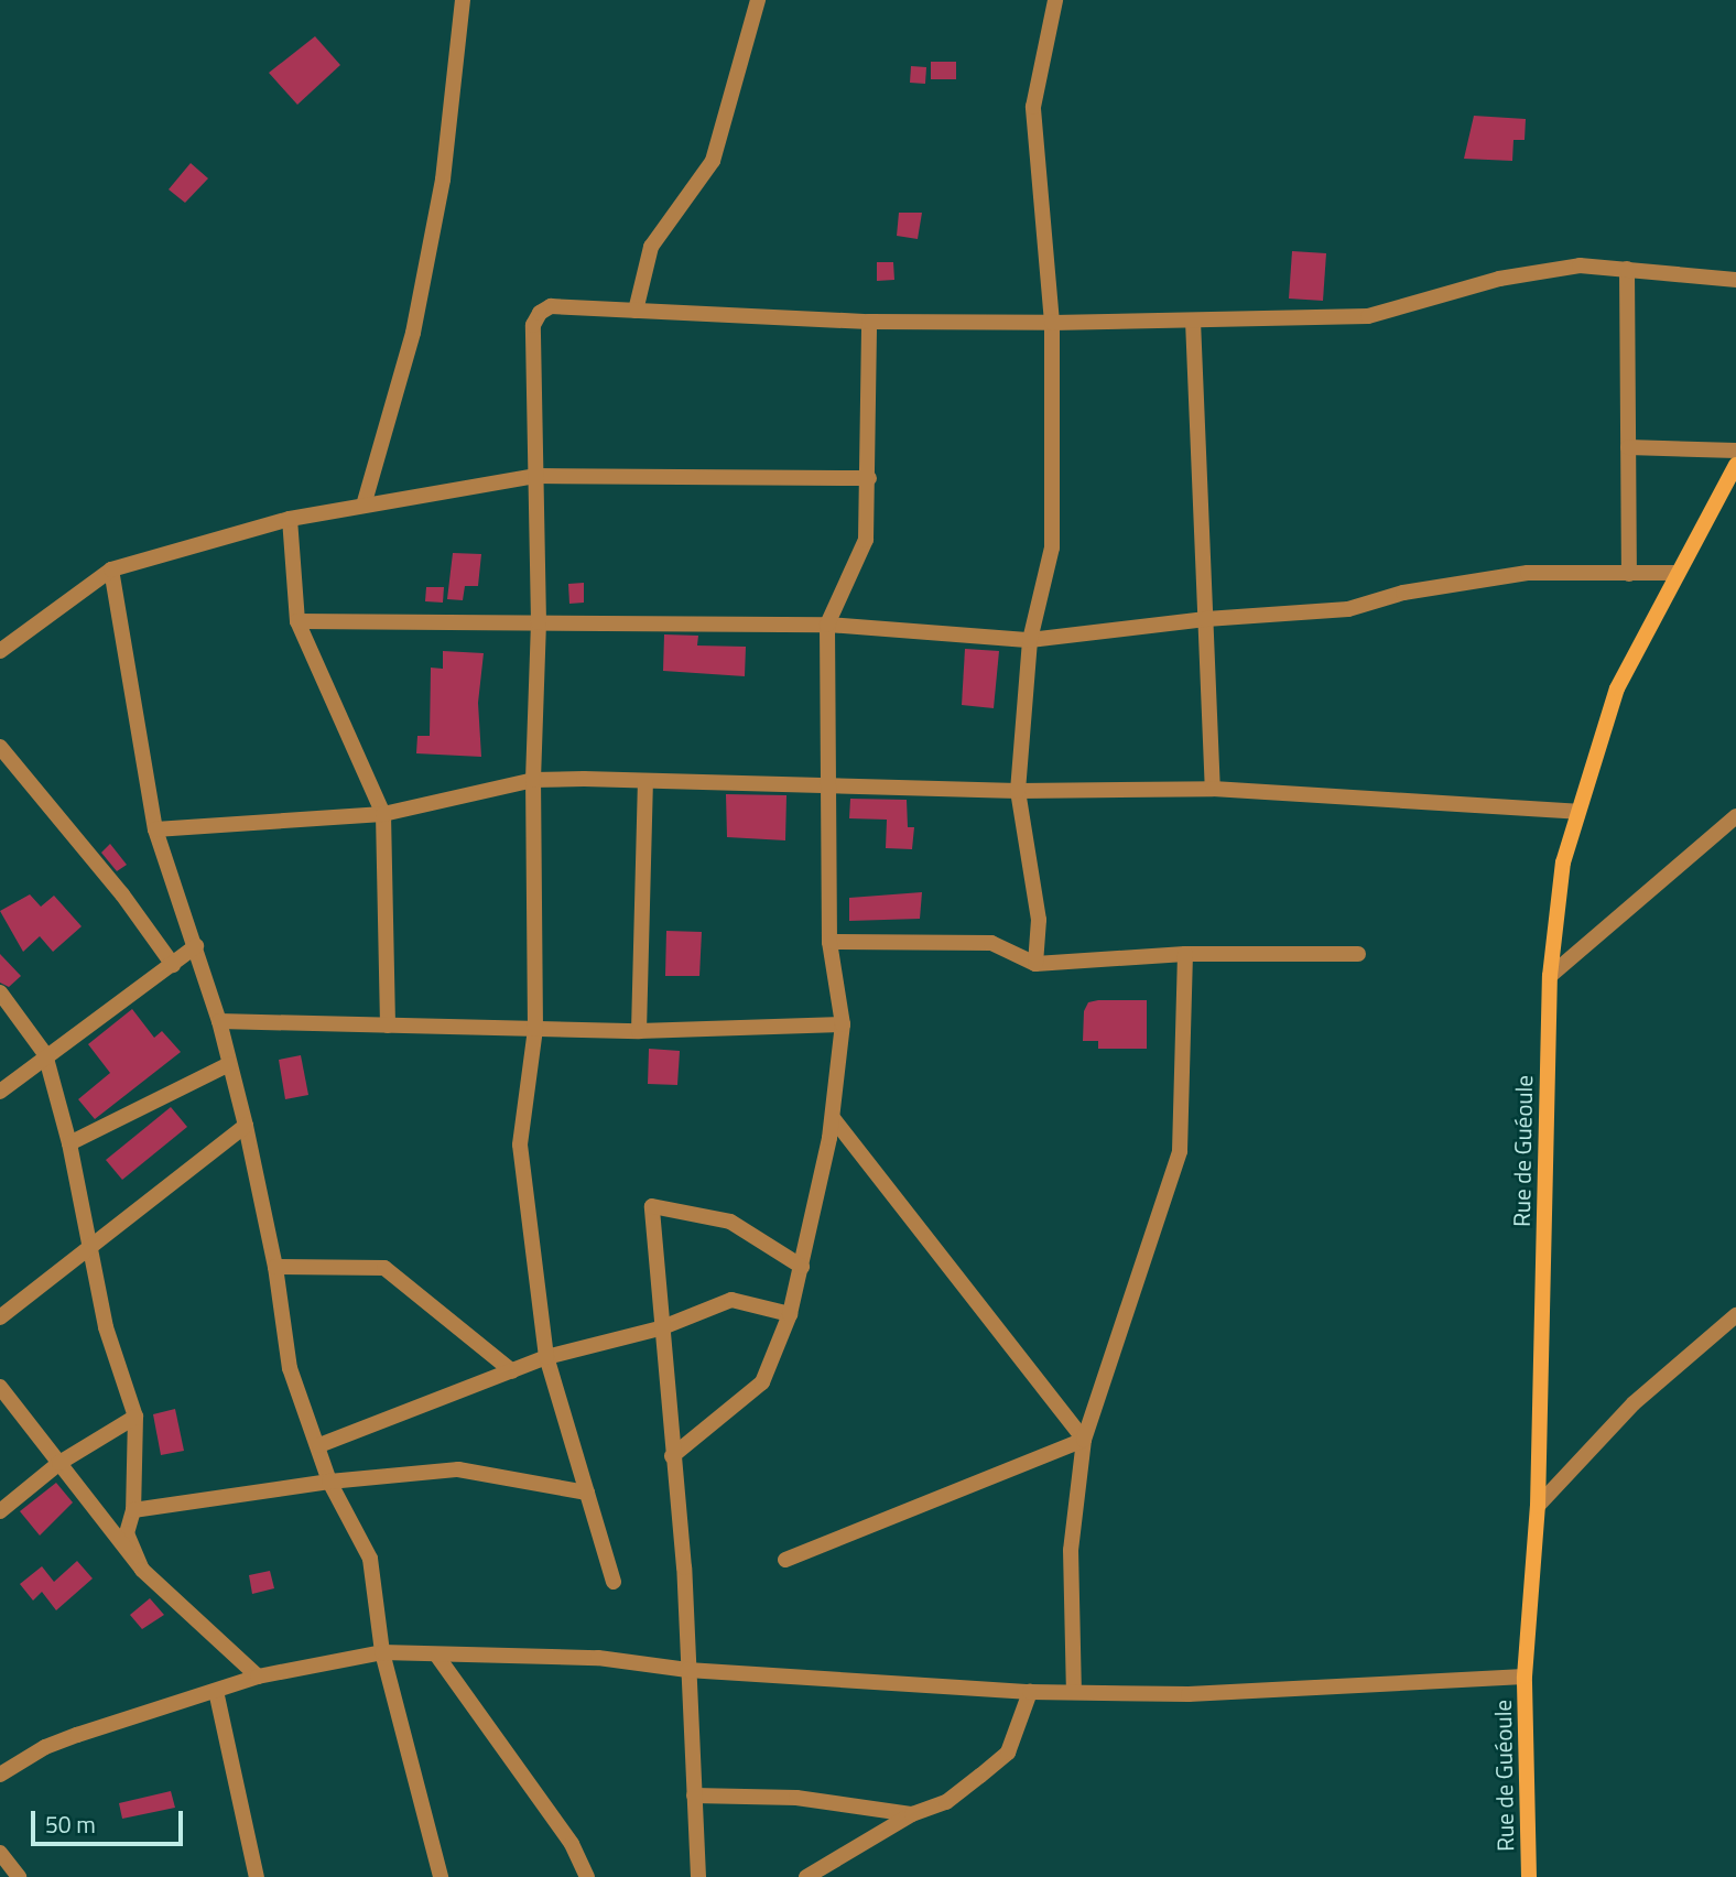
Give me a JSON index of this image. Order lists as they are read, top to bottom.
{
  "streets": {
    "main road": ["Rue de Guéoule"]
  },
  "scale_bar": "50 m"
}
